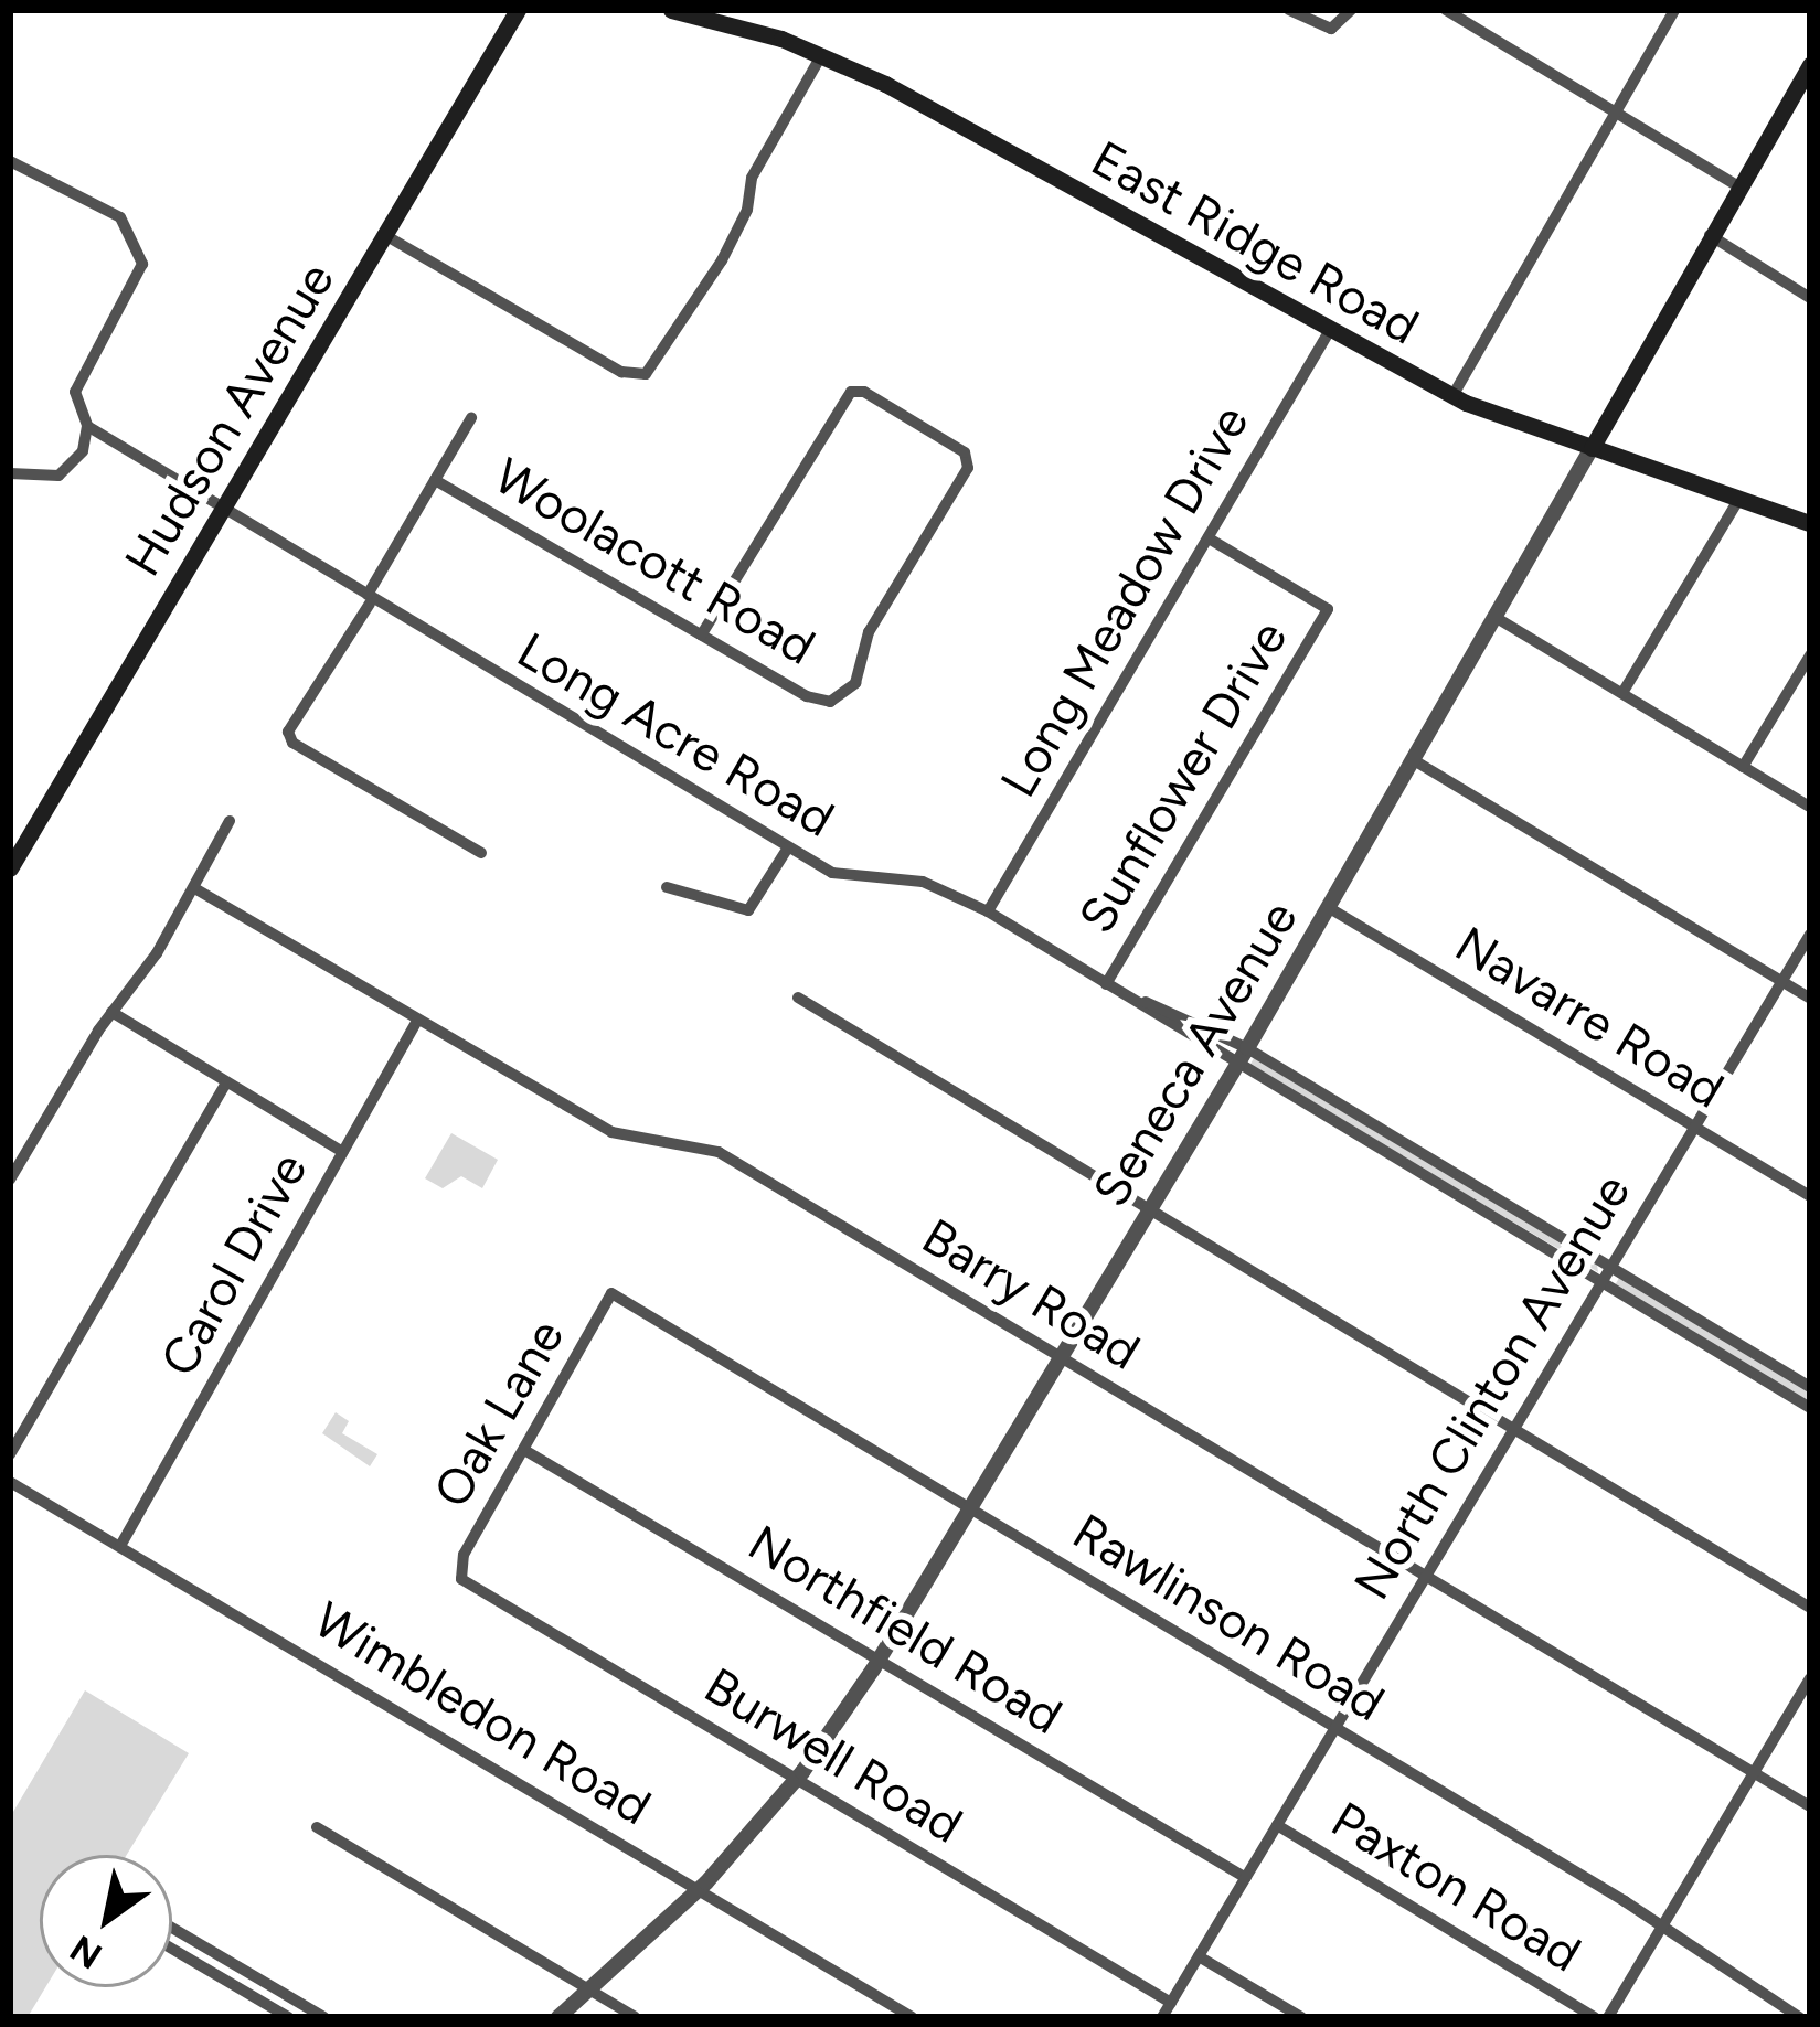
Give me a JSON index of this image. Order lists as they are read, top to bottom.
{
  "streets": {
    "main road": ["East Ridge Road", "Hudson Avenue", "Seneca Avenue"],
    "street": [
      "Woolacott Road",
      "Long Meadow Drive",
      "Long Acre Road",
      "Sunflower Drive",
      "Navarre Road",
      "Carol Drive",
      "Barry Road",
      "North Clinton Avenue",
      "Oak Lane",
      "Rawlinson Road",
      "Northfield Road",
      "Wimbledon Road",
      "Burwell Road",
      "Paxton Road"
    ]
  },
  "crossings": [
    ["East Ridge Road", "Long Meadow Drive"],
    ["East Ridge Road", "Seneca Avenue"],
    ["Hudson Avenue", "Long Acre Road"],
    ["Long Meadow Drive", "Long Acre Road"],
    ["Long Meadow Drive", "Sunflower Drive"],
    ["Long Acre Road", "Sunflower Drive"],
    ["Long Acre Road", "Seneca Avenue"],
    ["Long Acre Road", "North Clinton Avenue"],
    ["Navarre Road", "Seneca Avenue"],
    ["Navarre Road", "North Clinton Avenue"],
    ["Seneca Avenue", "Barry Road"],
    ["Seneca Avenue", "Rawlinson Road"],
    ["Seneca Avenue", "Northfield Road"],
    ["Seneca Avenue", "Wimbledon Road"],
    ["Seneca Avenue", "Burwell Road"],
    ["Carol Drive", "Barry Road"],
    ["Carol Drive", "Wimbledon Road"],
    ["Barry Road", "North Clinton Avenue"],
    ["North Clinton Avenue", "Rawlinson Road"],
    ["North Clinton Avenue", "Northfield Road"],
    ["North Clinton Avenue", "Burwell Road"],
    ["North Clinton Avenue", "Paxton Road"],
    ["Oak Lane", "Rawlinson Road"],
    ["Oak Lane", "Northfield Road"],
    ["Oak Lane", "Burwell Road"]
  ],
  "north": "bottom left"
}
